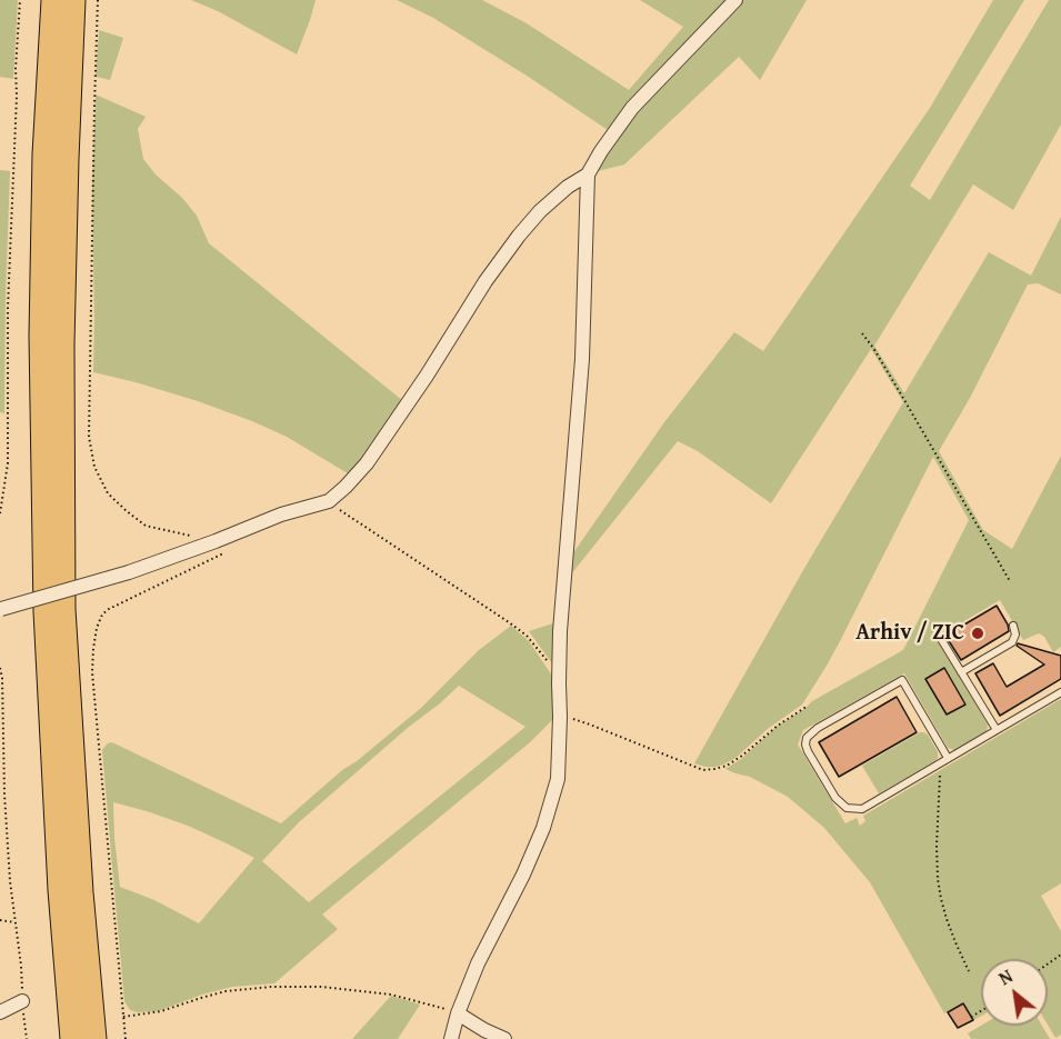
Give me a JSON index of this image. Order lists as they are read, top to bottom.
{
  "places": ["Arhiv / ZIC"],
  "north": "top left"
}
